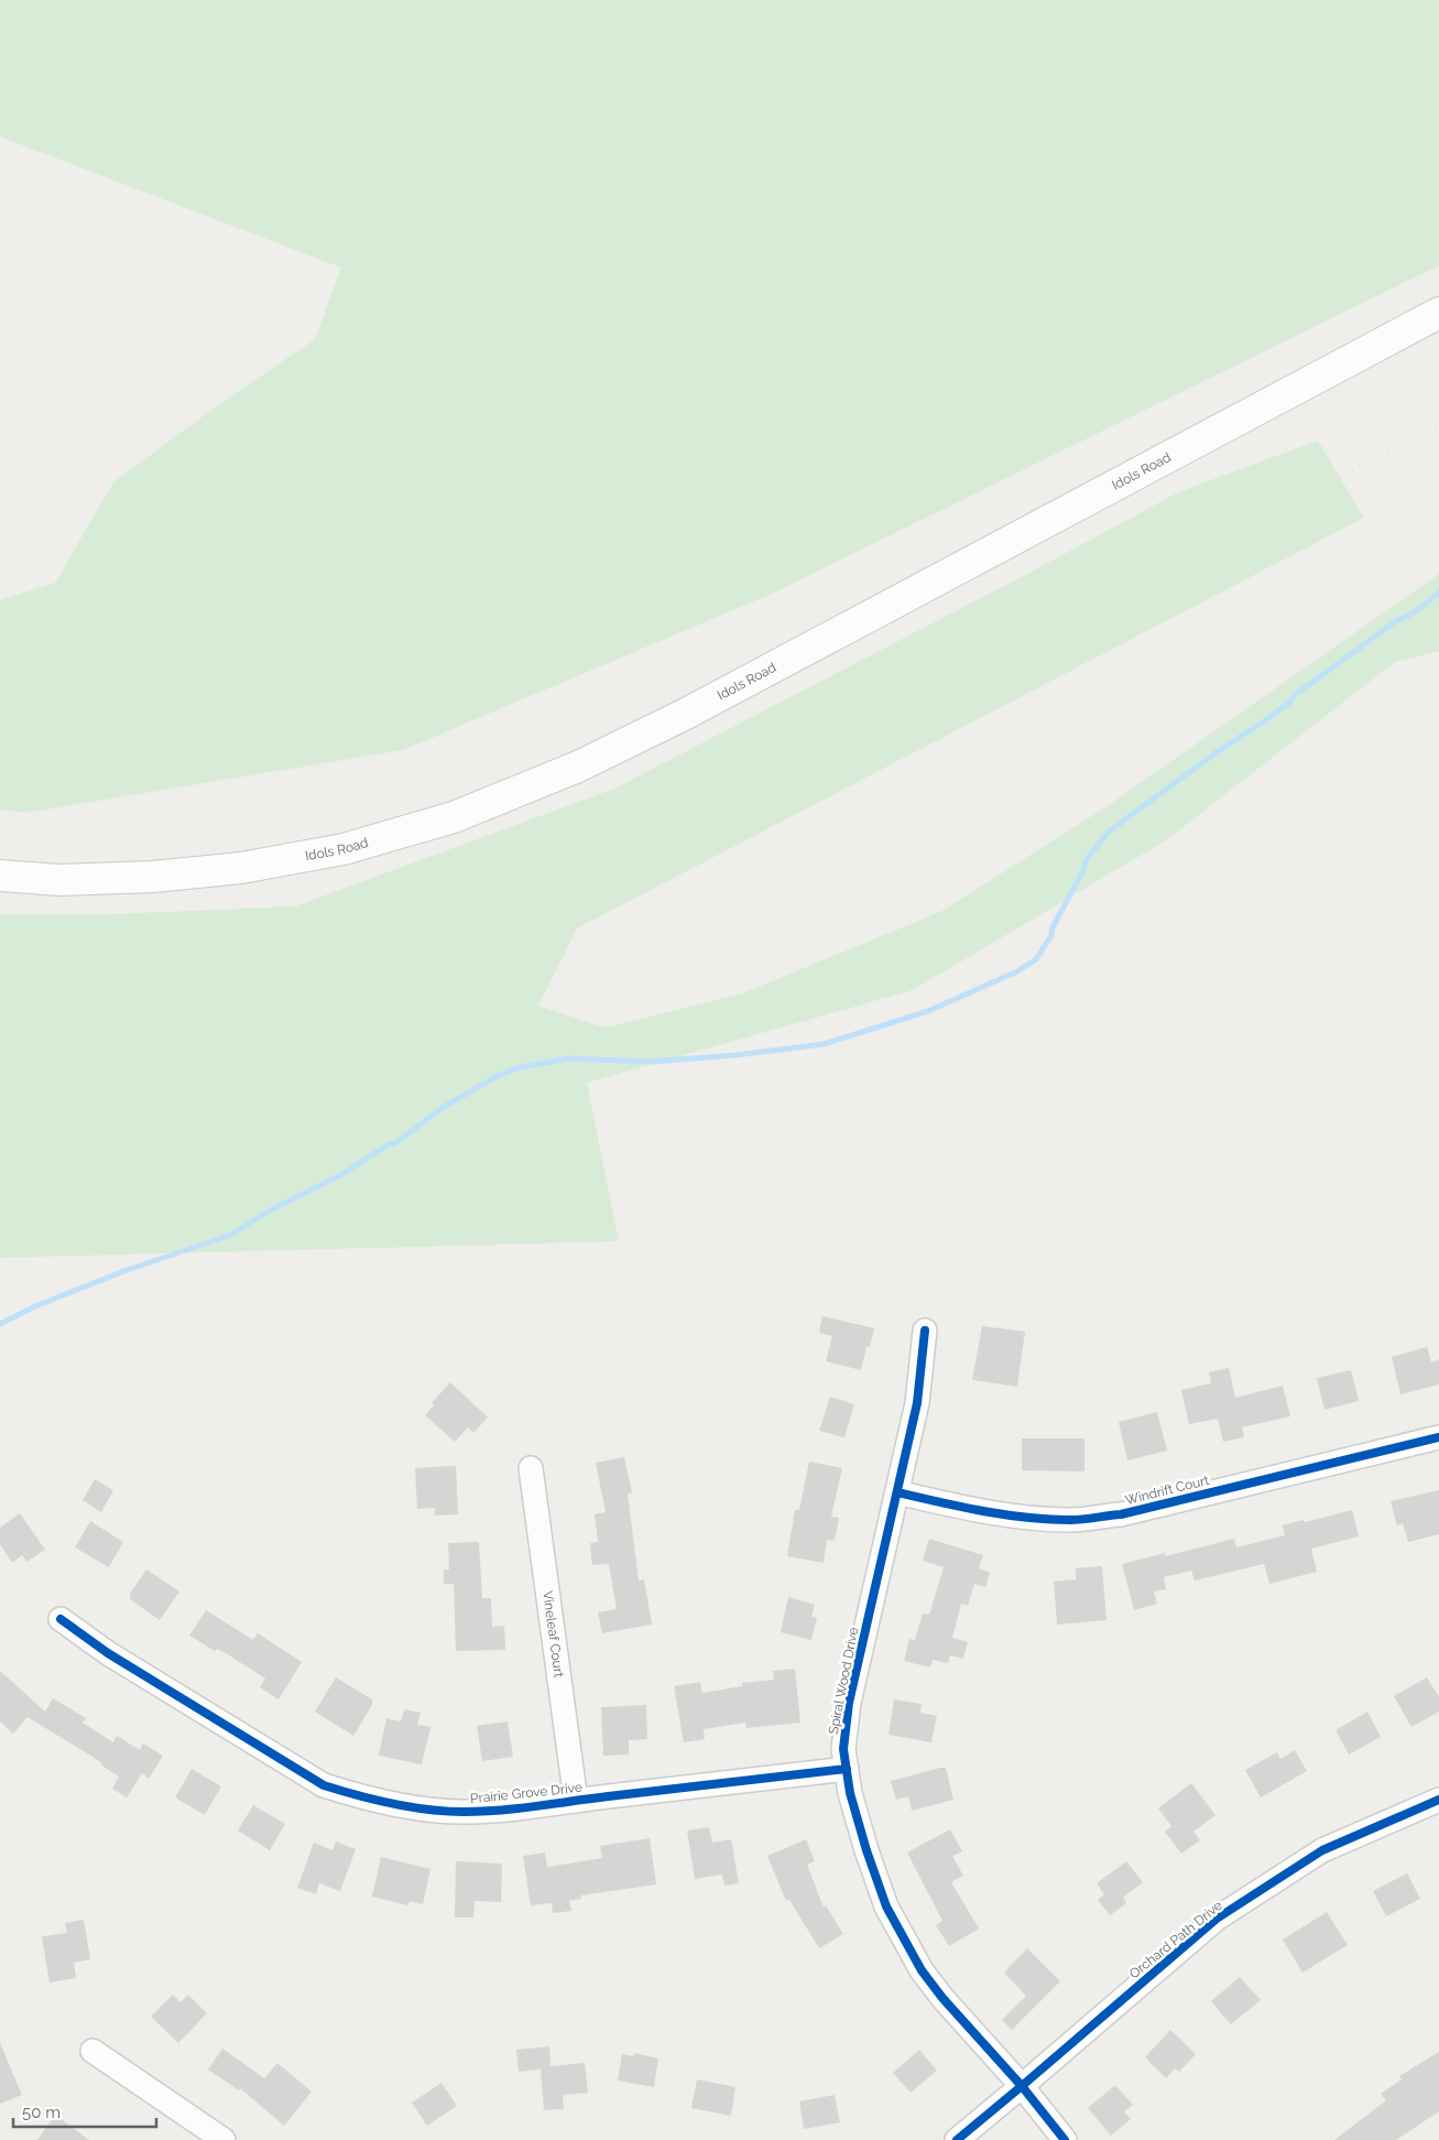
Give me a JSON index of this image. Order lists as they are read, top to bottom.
{
  "streets": {
    "main road": ["Idols Road"],
    "street": [
      "Windrift Court",
      "Vineleaf Court",
      "Spiral Wood Drive",
      "Prairie Grove Drive",
      "Orchard Path Drive"
    ]
  },
  "crossings": [
    ["Windrift Court", "Spiral Wood Drive"],
    ["Vineleaf Court", "Prairie Grove Drive"],
    ["Spiral Wood Drive", "Prairie Grove Drive"],
    ["Spiral Wood Drive", "Orchard Path Drive"]
  ],
  "scale_bar": "50 m"
}
